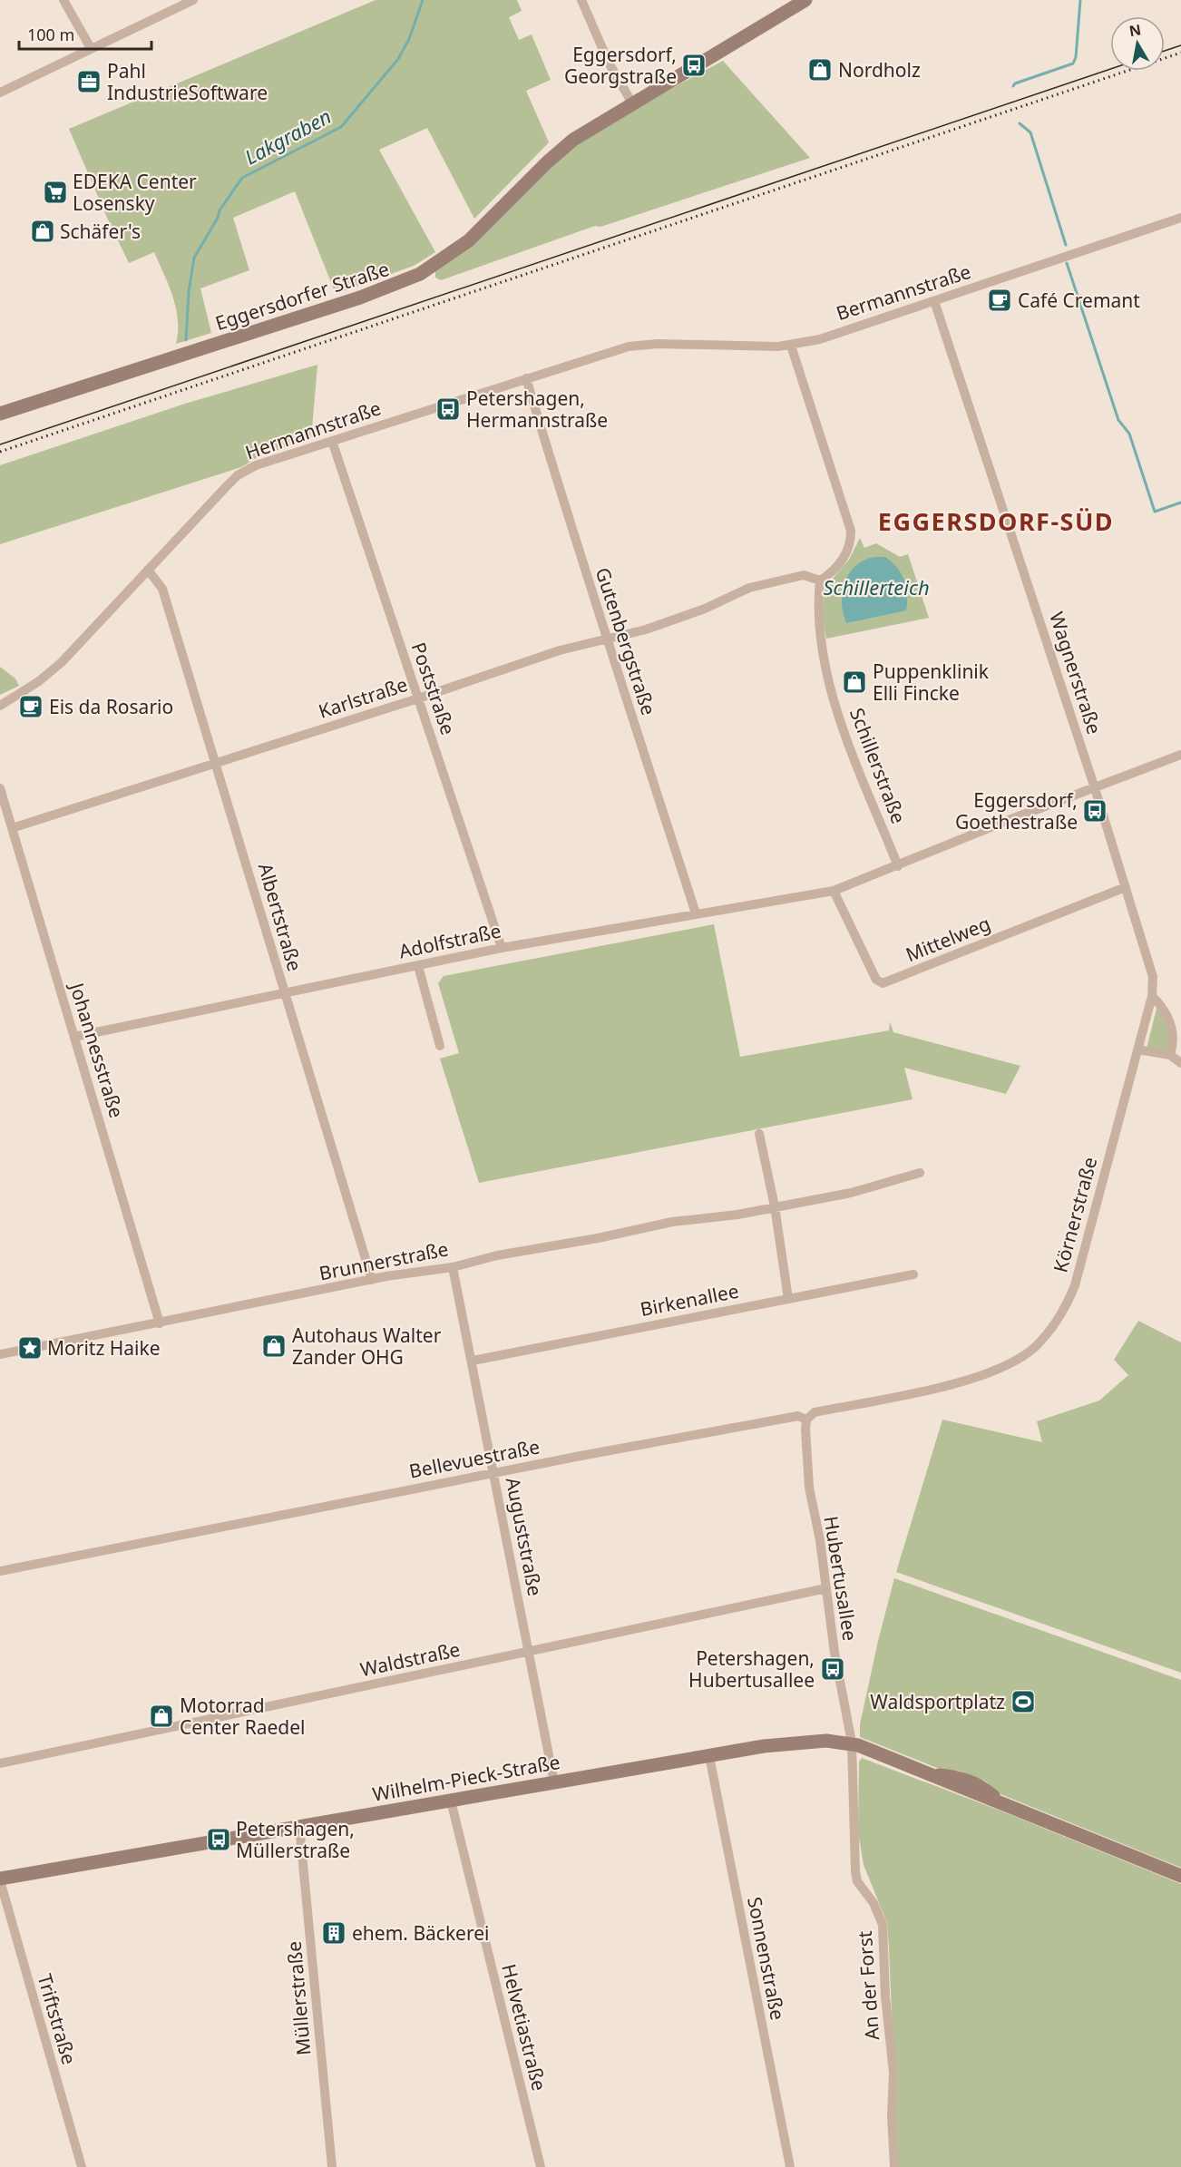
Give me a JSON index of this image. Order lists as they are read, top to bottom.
{
  "streets": {
    "street": [
      "Bermannstraße",
      "Eggersdorfer Straße",
      "Hermannstraße",
      "Gutenbergstraße",
      "Wagnerstraße",
      "Poststraße",
      "Karlstraße",
      "Schillerstraße",
      "Albertstraße",
      "Mittelweg",
      "Adolfstraße",
      "Johannesstraße",
      "Körnerstraße",
      "Brunnerstraße",
      "Birkenallee",
      "Bellevuestraße",
      "Auguststraße",
      "Hubertusallee",
      "Waldstraße",
      "Wilhelm-Pieck-Straße",
      "Sonnenstraße",
      "An der Forst",
      "Müllerstraße",
      "Triftstraße",
      "Helvetiastraße"
    ]
  },
  "crossings": [
    ["Bermannstraße", "Hermannstraße"],
    ["Bermannstraße", "Wagnerstraße"],
    ["Hermannstraße", "Gutenbergstraße"],
    ["Hermannstraße", "Poststraße"],
    ["Hermannstraße", "Albertstraße"],
    ["Gutenbergstraße", "Karlstraße"],
    ["Gutenbergstraße", "Adolfstraße"],
    ["Wagnerstraße", "Mittelweg"],
    ["Wagnerstraße", "Adolfstraße"],
    ["Wagnerstraße", "Körnerstraße"],
    ["Poststraße", "Karlstraße"],
    ["Poststraße", "Adolfstraße"],
    ["Karlstraße", "Schillerstraße"],
    ["Karlstraße", "Albertstraße"],
    ["Karlstraße", "Johannesstraße"],
    ["Schillerstraße", "Adolfstraße"],
    ["Albertstraße", "Adolfstraße"],
    ["Albertstraße", "Brunnerstraße"],
    ["Mittelweg", "Adolfstraße"],
    ["Adolfstraße", "Johannesstraße"],
    ["Johannesstraße", "Brunnerstraße"],
    ["Körnerstraße", "Bellevuestraße"],
    ["Brunnerstraße", "Auguststraße"],
    ["Birkenallee", "Auguststraße"],
    ["Bellevuestraße", "Auguststraße"],
    ["Bellevuestraße", "Hubertusallee"],
    ["Auguststraße", "Waldstraße"],
    ["Auguststraße", "Wilhelm-Pieck-Straße"],
    ["Hubertusallee", "Waldstraße"],
    ["Hubertusallee", "Wilhelm-Pieck-Straße"],
    ["Hubertusallee", "An der Forst"],
    ["Wilhelm-Pieck-Straße", "Sonnenstraße"],
    ["Wilhelm-Pieck-Straße", "An der Forst"],
    ["Wilhelm-Pieck-Straße", "Müllerstraße"],
    ["Wilhelm-Pieck-Straße", "Triftstraße"],
    ["Wilhelm-Pieck-Straße", "Helvetiastraße"]
  ],
  "districts": ["EGGERSDORF-SÜD"],
  "water": ["Lakgraben", "Schillerteich"],
  "places": {
    "bus stop": [
      "Eggersdorf, Georgstraße",
      "Petershagen, Hermannstraße",
      "Eggersdorf, Goethestraße",
      "Petershagen, Hubertusallee",
      "Petershagen, Müllerstraße"
    ],
    "shop": [
      "Nordholz",
      "Schäfer's",
      "Puppenklinik Elli Fincke",
      "Autohaus Walter Zander OHG",
      "Motorrad Center Raedel"
    ],
    "office": ["Pahl IndustrieSoftware"],
    "supermarket": ["EDEKA Center Losensky"],
    "cafe": ["Café Cremant", "Eis da Rosario"],
    "place": ["Moritz Haike"],
    "sports": ["Waldsportplatz"],
    "building": ["ehem. Bäckerei"]
  },
  "scale_bar": "100 m",
  "north": "top"
}
